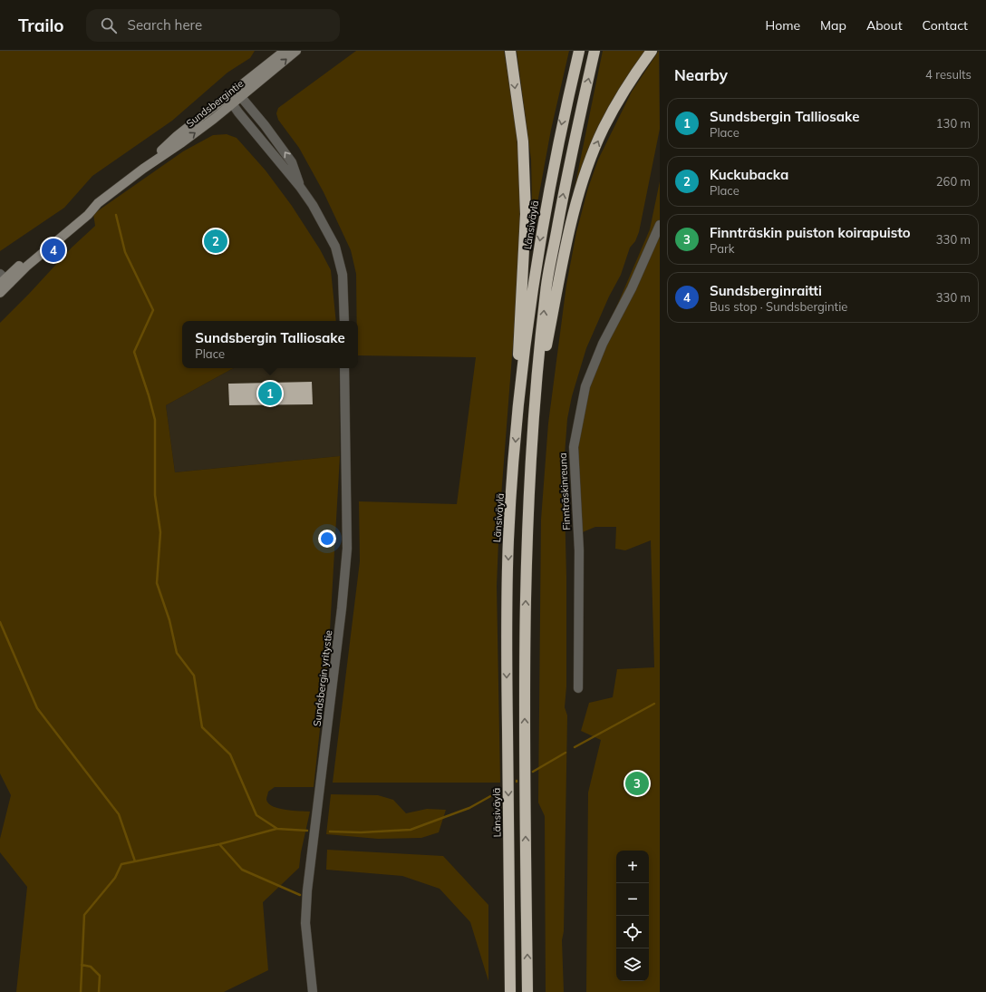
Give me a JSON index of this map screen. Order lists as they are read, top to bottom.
{
  "streets": {
    "highway": ["Länsiväylä"],
    "main road": ["Sundsbergintie"],
    "street": ["Finnträskinreuna", "Sundsbergin yritystie"]
  },
  "page": {
    "header": "Trailo",
    "search": "Search here",
    "nav": [
      "Home",
      "Map",
      "About",
      "Contact"
    ],
    "heading": ["Nearby", "4 results"],
    "list": [
      {
        "mark": "1",
        "name": "Sundsbergin Talliosake",
        "note": "Place",
        "value": "130 m"
      },
      {
        "mark": "2",
        "name": "Kuckubacka",
        "note": "Place",
        "value": "260 m"
      },
      {
        "mark": "3",
        "name": "Finnträskin puiston koirapuisto",
        "note": "Park",
        "value": "330 m"
      },
      {
        "mark": "4",
        "name": "Sundsberginraitti",
        "note": "Bus stop · Sundsbergintie",
        "value": "330 m"
      }
    ],
    "pins": [
      "2",
      "4",
      "1",
      "3"
    ],
    "popup": ["Sundsbergin Talliosake", "Place"],
    "map_buttons": ["+", "−"]
  }
}
